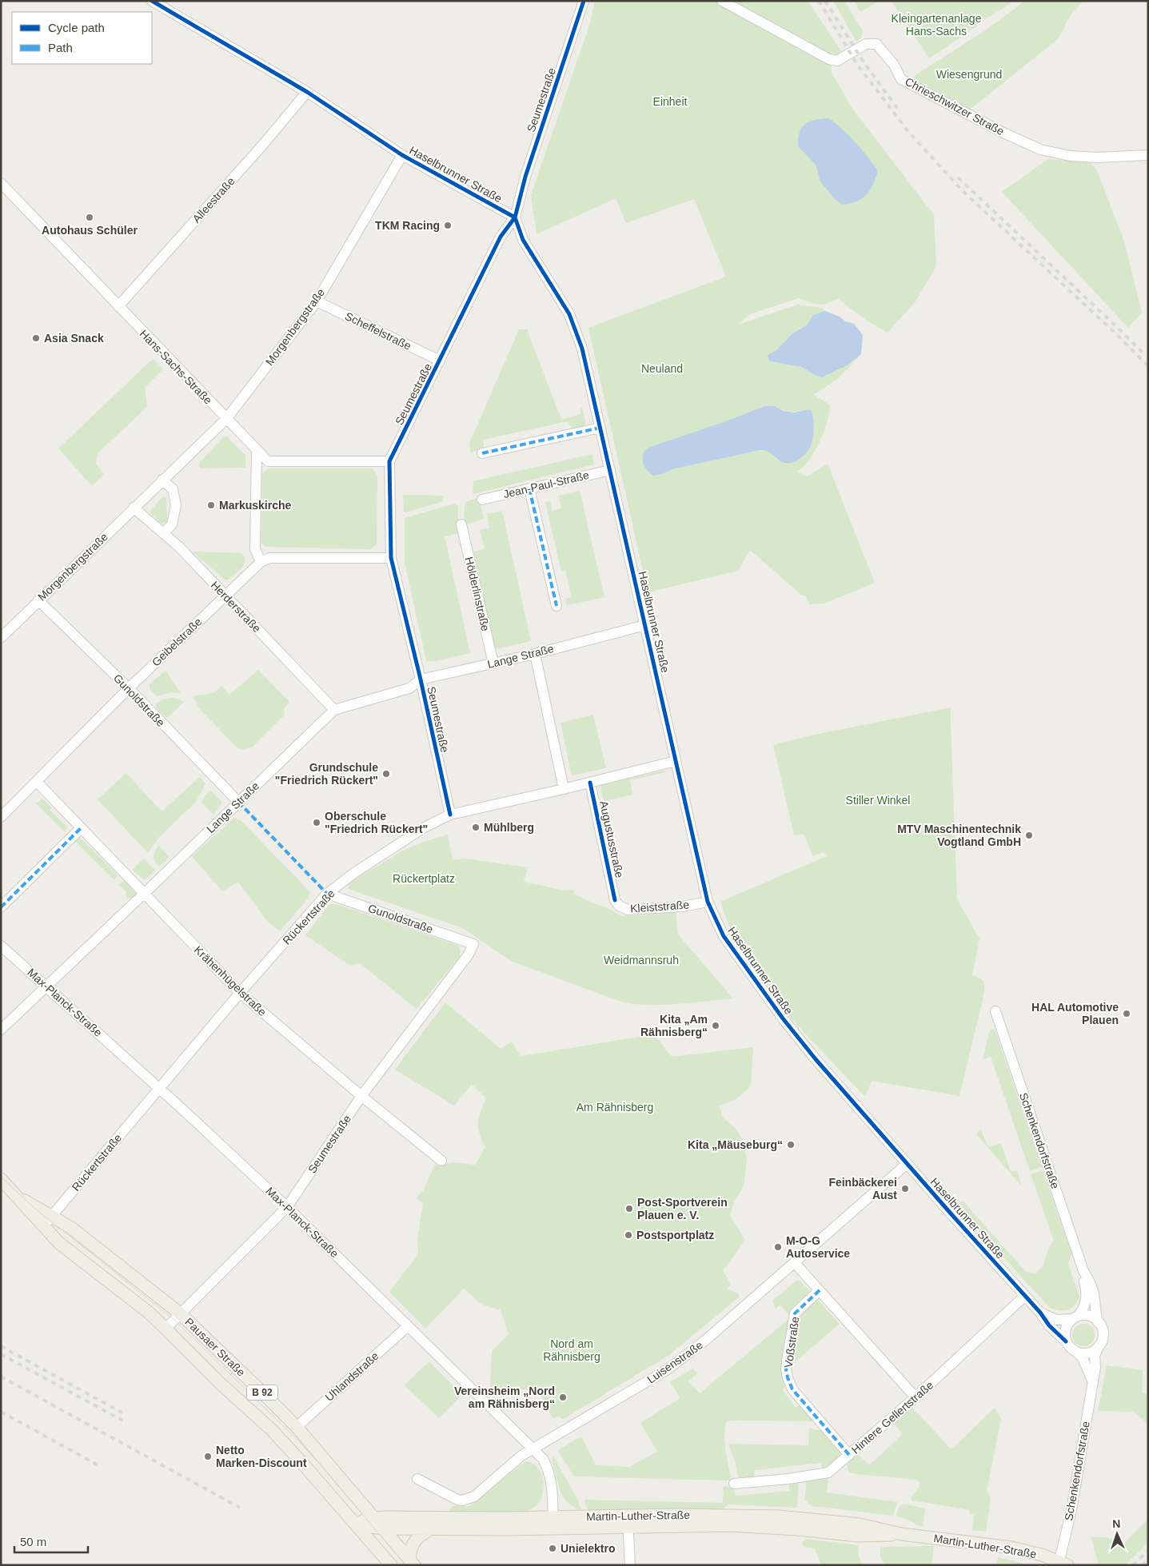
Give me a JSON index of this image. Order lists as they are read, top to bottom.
{
  "streets": {
    "main road": ["Pausaer Straße", "B 92", "Martin-Luther-Straße"],
    "street": [
      "Seumestraße",
      "Chrieschwitzer Straße",
      "Haselbrunner Straße",
      "Alleestraße",
      "Morgenbergstraße",
      "Scheffelstraße",
      "Hans-Sachs-Straße",
      "Jean-Paul-Straße",
      "Hölderlinstraße",
      "Herderstraße",
      "Geibelstraße",
      "Lange Straße",
      "Gunoldstraße",
      "Augustusstraße",
      "Kleiststraße",
      "Rückertstraße",
      "Krähenhügelstraße",
      "Max-Planck-Straße",
      "Schenkendorfstraße",
      "Voßstraße",
      "Luisenstraße",
      "Uhlandstraße",
      "Hintere Gellertstraße"
    ]
  },
  "crossings": [
    ["Seumestraße", "Haselbrunner Straße"],
    ["Seumestraße", "Scheffelstraße"],
    ["Seumestraße", "Hans-Sachs-Straße"],
    ["Seumestraße", "Lange Straße"],
    ["Seumestraße", "Gunoldstraße"],
    ["Seumestraße", "Rückertstraße"],
    ["Seumestraße", "Krähenhügelstraße"],
    ["Seumestraße", "Max-Planck-Straße"],
    ["Seumestraße", "Pausaer Straße"],
    ["Haselbrunner Straße", "Alleestraße"],
    ["Haselbrunner Straße", "Morgenbergstraße"],
    ["Haselbrunner Straße", "Jean-Paul-Straße"],
    ["Haselbrunner Straße", "Lange Straße"],
    ["Haselbrunner Straße", "Kleiststraße"],
    ["Haselbrunner Straße", "Rückertstraße"],
    ["Haselbrunner Straße", "Schenkendorfstraße"],
    ["Haselbrunner Straße", "Luisenstraße"],
    ["Haselbrunner Straße", "Hintere Gellertstraße"],
    ["Alleestraße", "Hans-Sachs-Straße"],
    ["Morgenbergstraße", "Scheffelstraße"],
    ["Morgenbergstraße", "Hans-Sachs-Straße"],
    ["Morgenbergstraße", "Herderstraße"],
    ["Morgenbergstraße", "Gunoldstraße"],
    ["Hölderlinstraße", "Lange Straße"],
    ["Herderstraße", "Geibelstraße"],
    ["Herderstraße", "Lange Straße"],
    ["Geibelstraße", "Gunoldstraße"],
    ["Geibelstraße", "Krähenhügelstraße"],
    ["Lange Straße", "Gunoldstraße"],
    ["Lange Straße", "Krähenhügelstraße"],
    ["Lange Straße", "Max-Planck-Straße"],
    ["Gunoldstraße", "Rückertstraße"],
    ["Augustusstraße", "Kleiststraße"],
    ["Augustusstraße", "Rückertstraße"],
    ["Rückertstraße", "Krähenhügelstraße"],
    ["Rückertstraße", "Max-Planck-Straße"],
    ["Rückertstraße", "Pausaer Straße"],
    ["Max-Planck-Straße", "Luisenstraße"],
    ["Max-Planck-Straße", "Uhlandstraße"],
    ["Max-Planck-Straße", "Martin-Luther-Straße"],
    ["Schenkendorfstraße", "Martin-Luther-Straße"],
    ["Voßstraße", "Hintere Gellertstraße"],
    ["Pausaer Straße", "Uhlandstraße"],
    ["Pausaer Straße", "Martin-Luther-Straße"]
  ],
  "parks": [
    "Kleingartenanlage Hans-Sachs",
    "Wiesengrund",
    "Einheit",
    "Neuland",
    "Stiller Winkel",
    "Rückertplatz",
    "Weidmannsruh",
    "Am Rähnisberg",
    "Nord am Rähnisberg"
  ],
  "places": [
    "Autohaus Schüler",
    "TKM Racing",
    "Asia Snack",
    "Markuskirche",
    "Grundschule \"Friedrich Rückert\"",
    "Oberschule \"Friedrich Rückert\"",
    "Mühlberg",
    "MTV Maschinentechnik Vogtland GmbH",
    "HAL Automotive Plauen",
    "Kita „Am Rähnisberg“",
    "Kita „Mäuseburg“",
    "Feinbäckerei Aust",
    "Post-Sportverein Plauen e. V.",
    "Postsportplatz",
    "M-O-G Autoservice",
    "Vereinsheim „Nord am Rähnisberg“",
    "Netto Marken-Discount",
    "Unielektro"
  ],
  "legend": ["Cycle path", "Path"],
  "scale_bar": "50 m",
  "north": "top"
}
